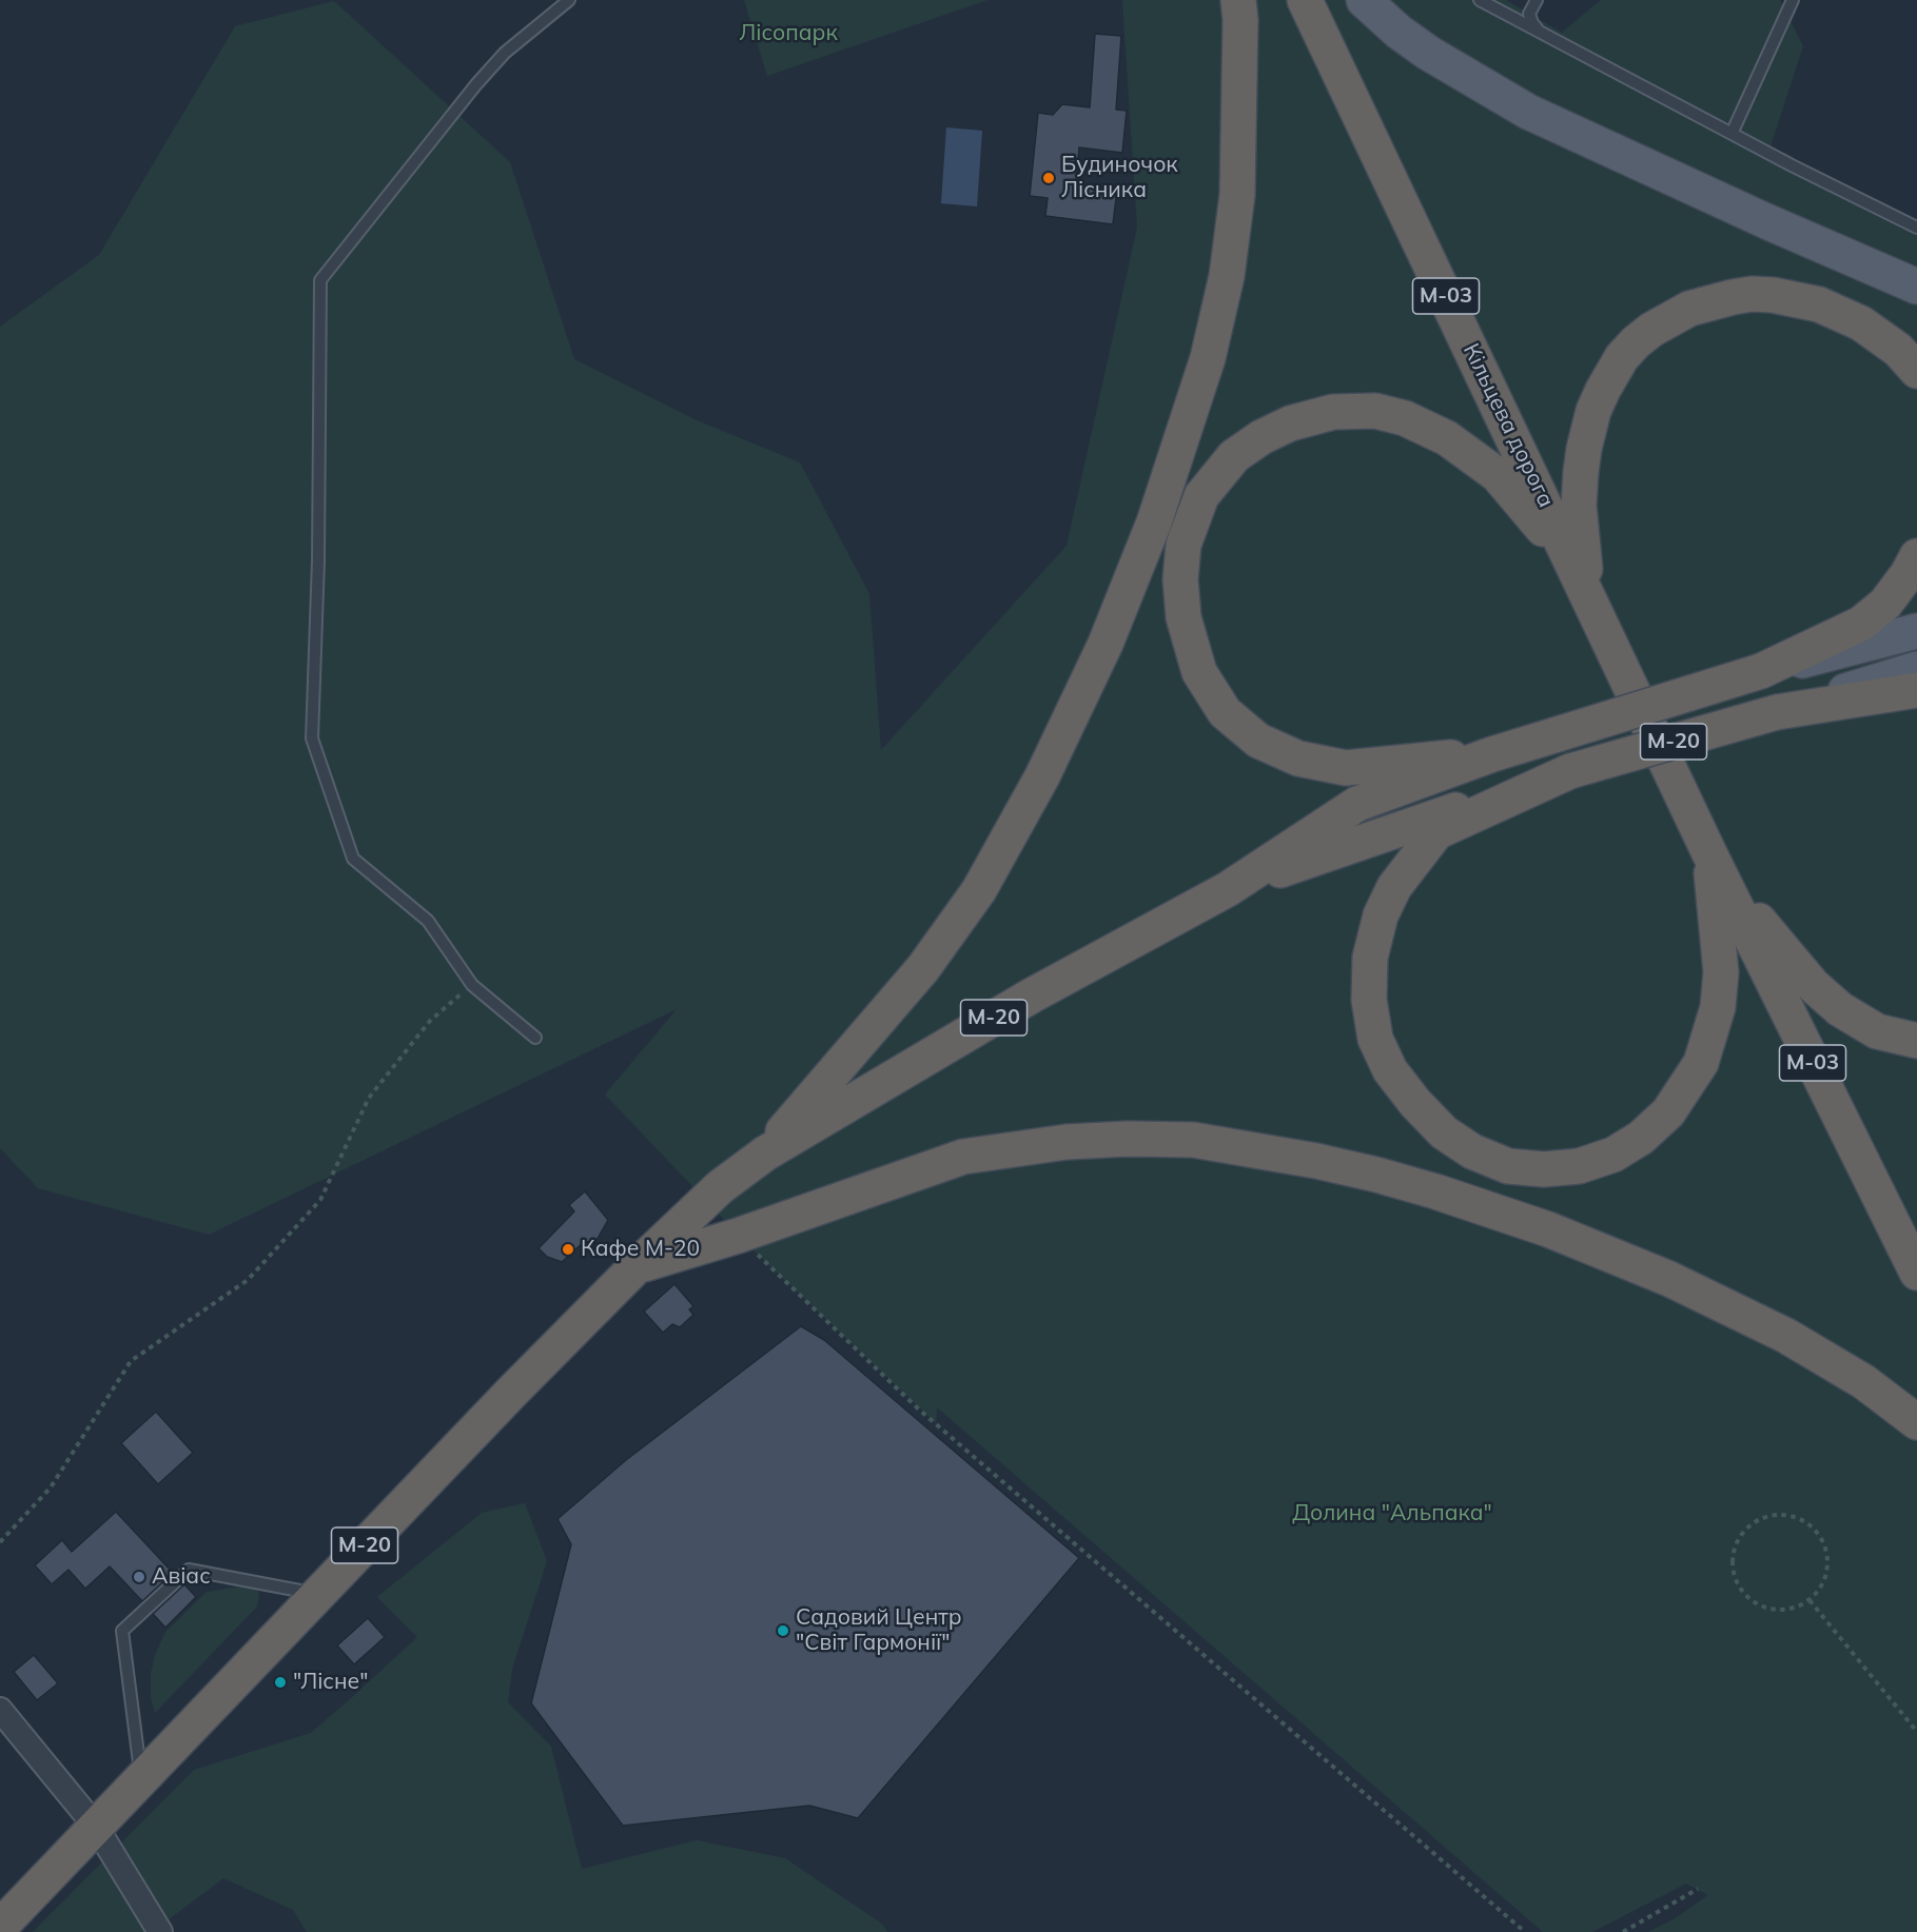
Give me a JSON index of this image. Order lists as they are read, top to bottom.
{
  "streets": {
    "highway": ["М-03", "Кільцева дорога", "М-20"]
  },
  "crossings": [
    ["М-03", "Кільцева дорога"]
  ],
  "parks": ["Лісопарк", "Долина \"Альпака\""],
  "places": [
    "Будиночок Лісника",
    "Кафе М-20",
    "Авіас",
    "Садовий Центр \"Світ Гармонії\"",
    "\"Лісне\""
  ]
}
